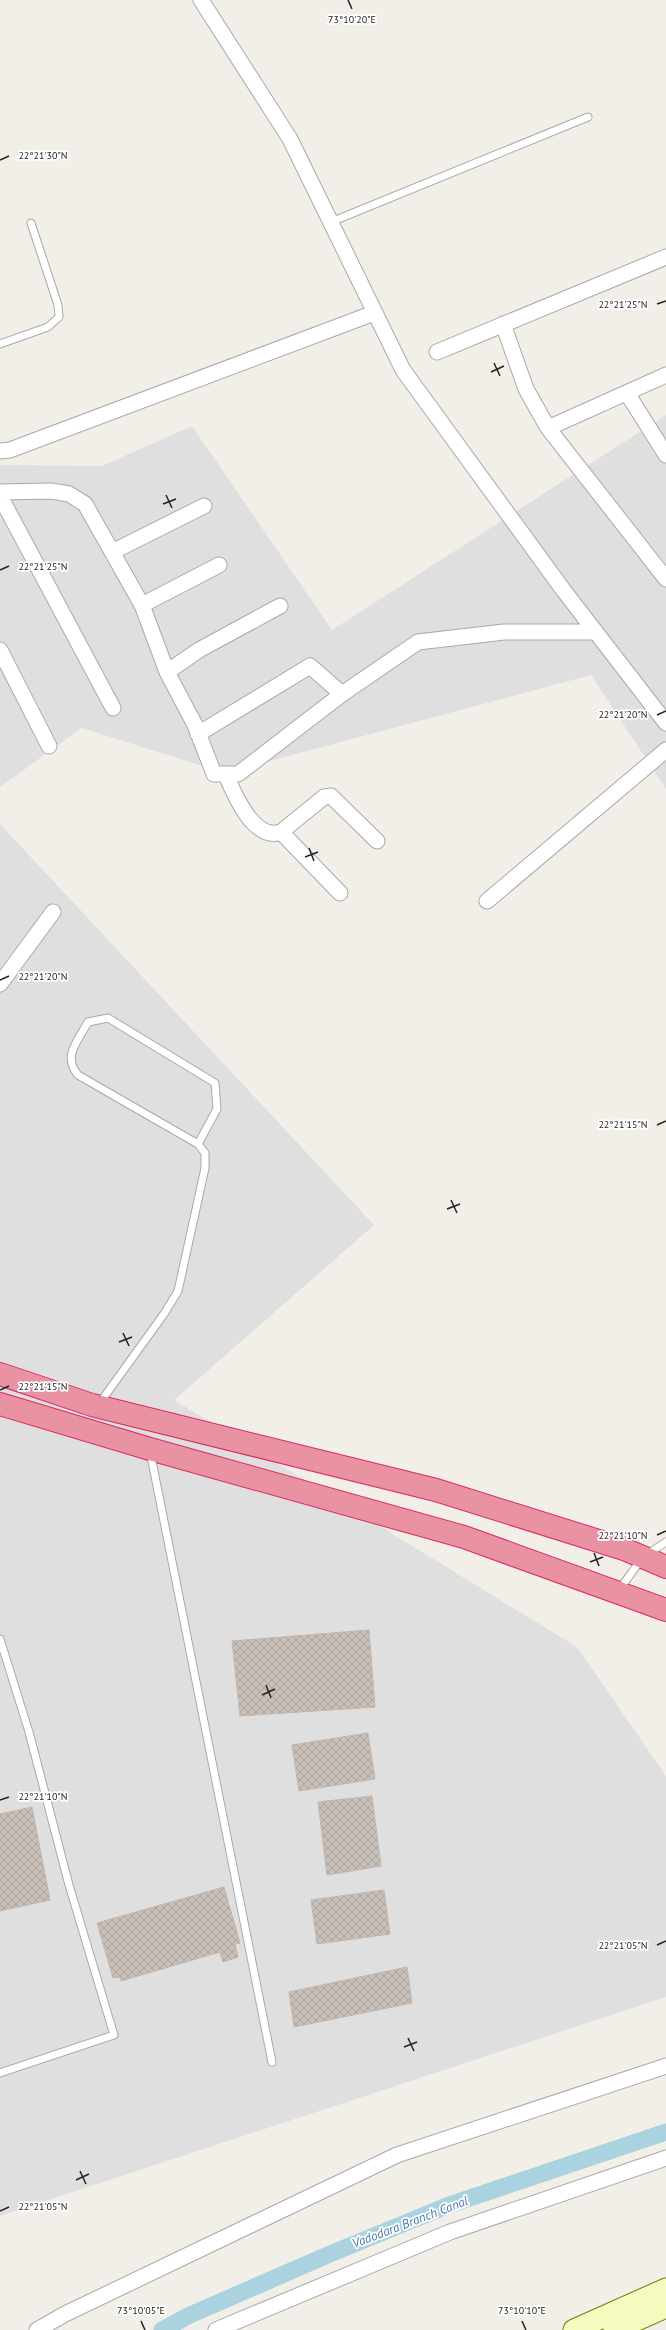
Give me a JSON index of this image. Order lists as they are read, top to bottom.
{
  "water": ["Vadodara Branch Canal"],
  "coordinates": [
    "73°10'20\"E",
    "22°21'30\"N",
    "22°21'25\"N",
    "22°21'20\"N",
    "22°21'15\"N",
    "22°21'10\"N",
    "22°21'05\"N",
    "73°10'05\"E",
    "73°10'10\"E"
  ]
}
